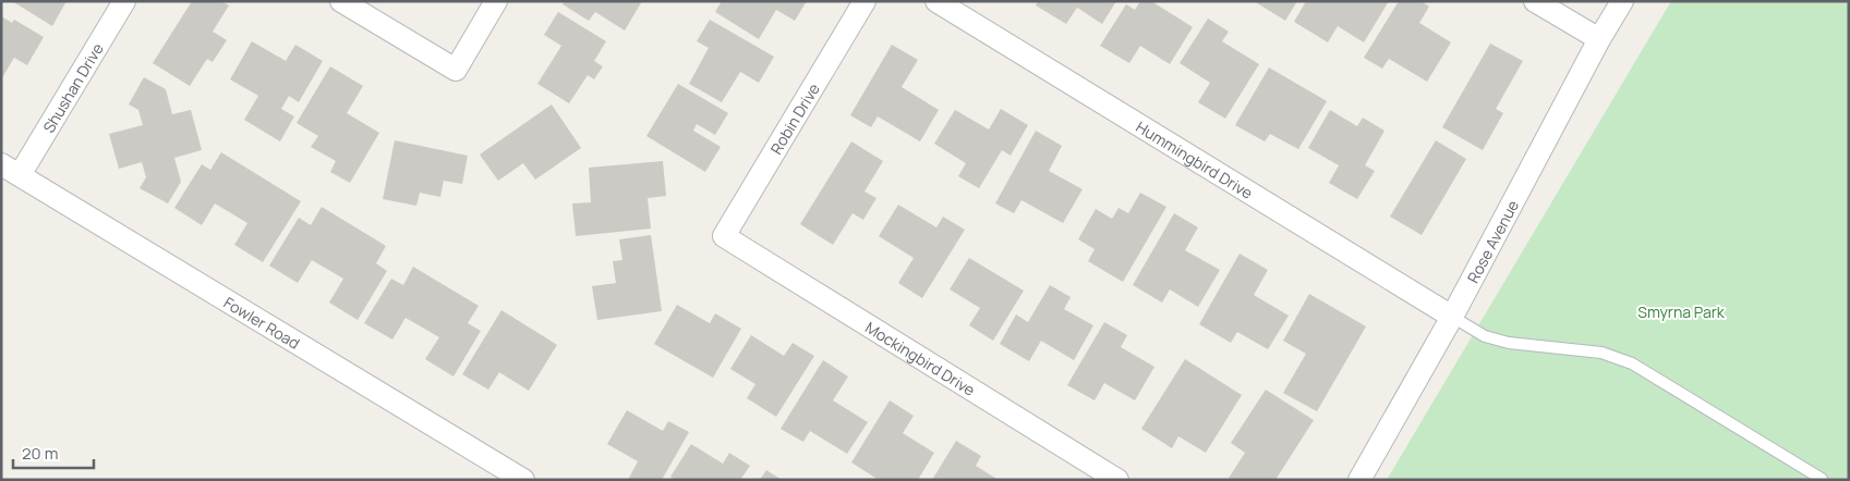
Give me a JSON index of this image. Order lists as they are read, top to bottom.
{
  "streets": {
    "street": [
      "Shushan Drive",
      "Robin Drive",
      "Hummingbird Drive",
      "Rose Avenue",
      "Fowler Road",
      "Mockingbird Drive"
    ]
  },
  "crossings": [
    ["Shushan Drive", "Fowler Road"],
    ["Robin Drive", "Mockingbird Drive"],
    ["Hummingbird Drive", "Rose Avenue"]
  ],
  "parks": ["Smyrna Park"],
  "scale_bar": "20 m"
}
